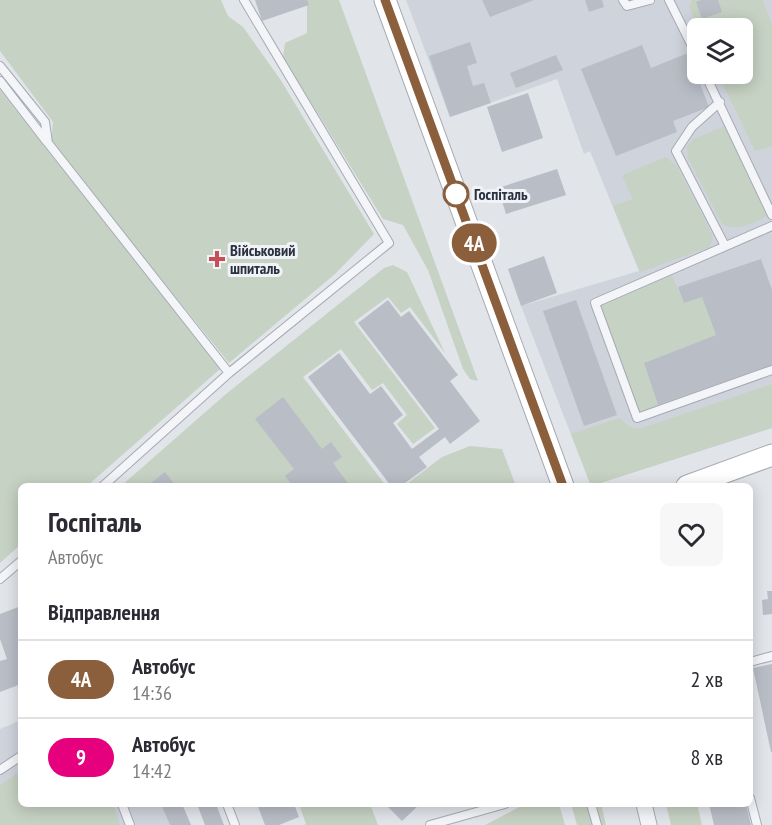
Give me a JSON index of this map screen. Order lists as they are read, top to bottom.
{
  "places": {
    "other": ["Госпіталь"],
    "health": ["Військовий шпиталь"]
  },
  "lines": ["bus line 4А"],
  "page": {
    "on_map": "4А",
    "heading": [
      ["Госпіталь", "Автобус"],
      "Відправлення"
    ],
    "list": [
      {
        "mark": "4А",
        "name": "Автобус",
        "note": "14:36",
        "value": "2 хв"
      },
      {
        "mark": "9",
        "name": "Автобус",
        "note": "14:42",
        "value": "8 хв"
      }
    ]
  }
}
